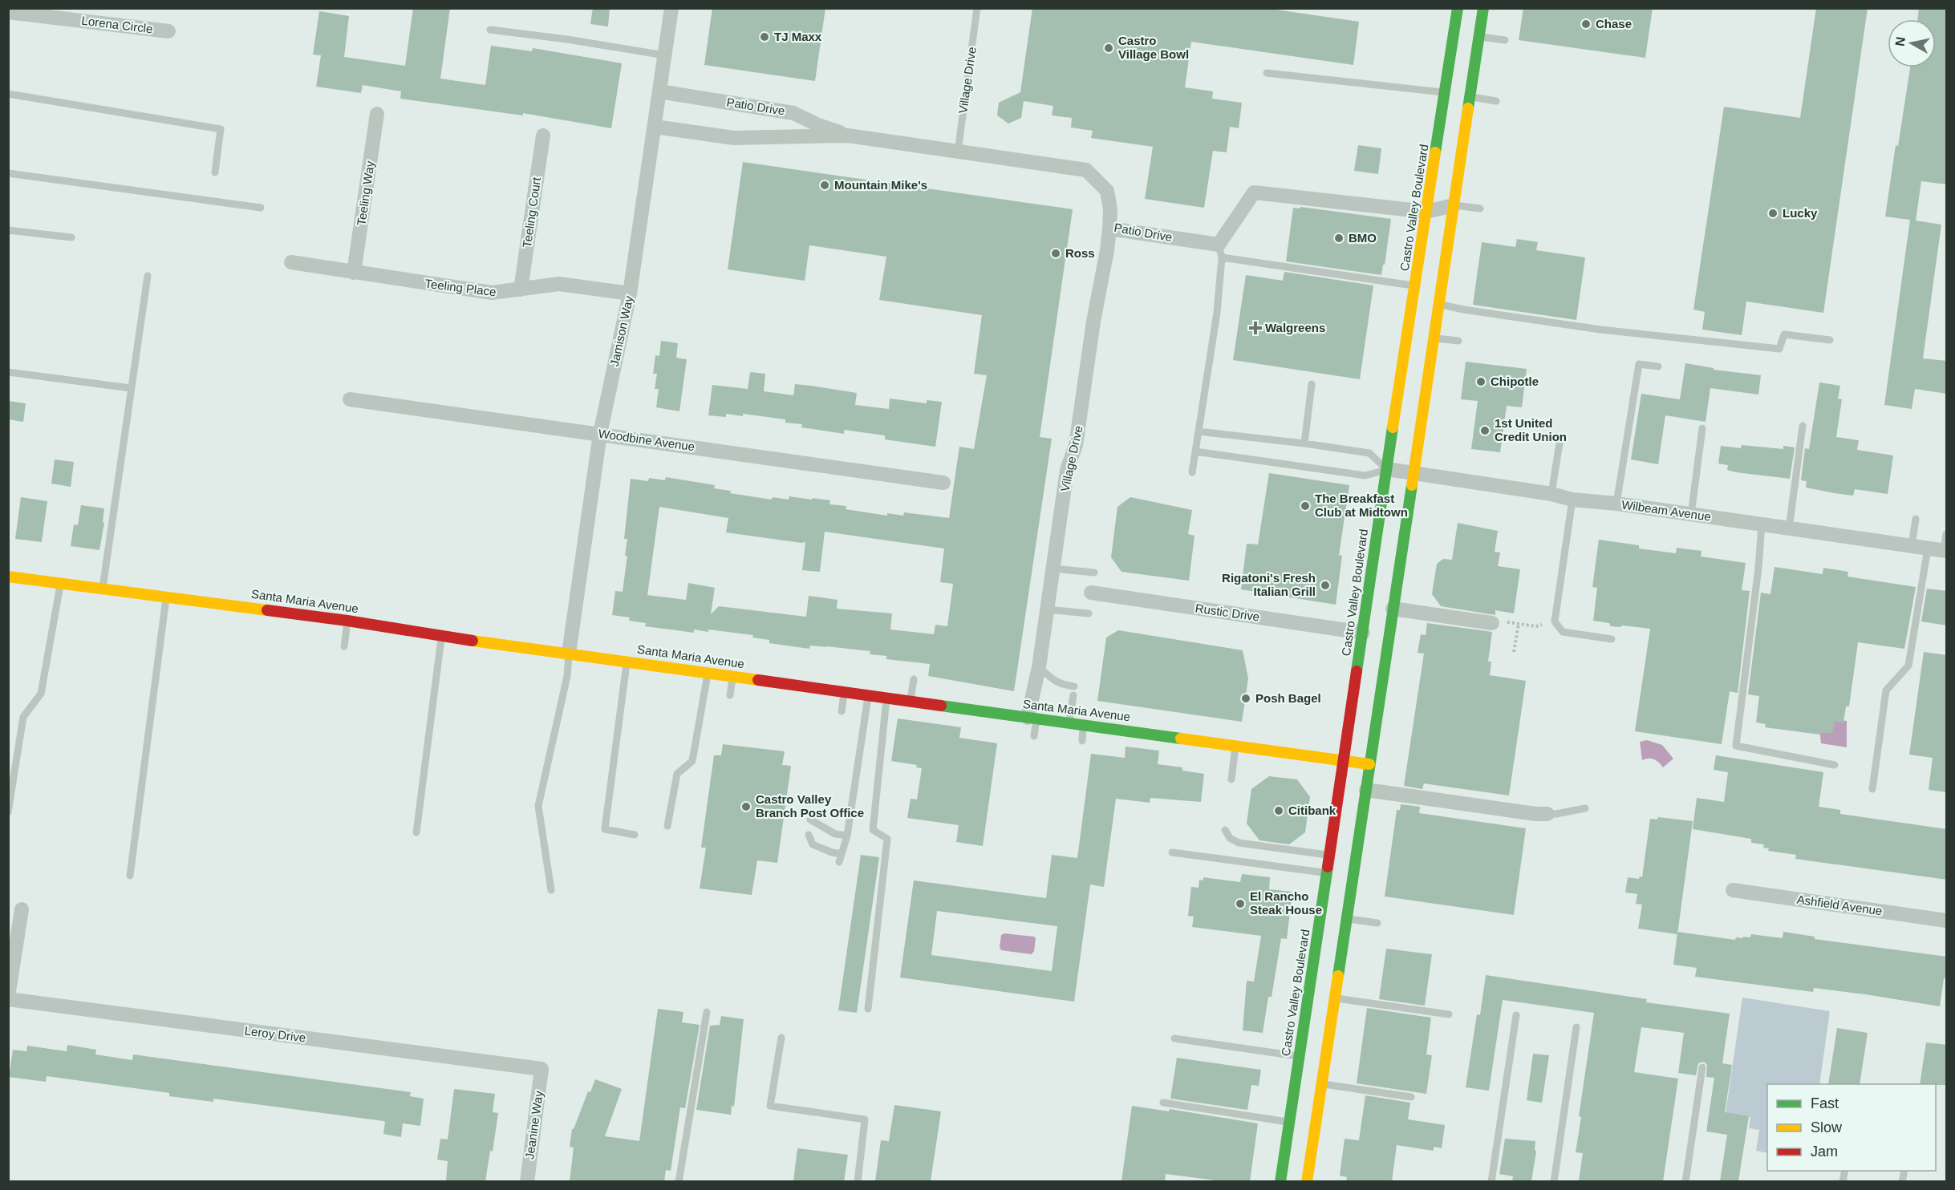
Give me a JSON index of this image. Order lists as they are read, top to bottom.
{
  "streets": {
    "main road": ["Castro Valley Boulevard", "Santa Maria Avenue"],
    "street": [
      "Lorena Circle",
      "Village Drive",
      "Patio Drive",
      "Teeling Way",
      "Teeling Court",
      "Teeling Place",
      "Jamison Way",
      "Woodbine Avenue",
      "Wilbeam Avenue",
      "Rustic Drive",
      "Ashfield Avenue",
      "Leroy Drive",
      "Jeanine Way"
    ]
  },
  "crossings": [
    ["Village Drive", "Patio Drive"],
    ["Village Drive", "Santa Maria Avenue"],
    ["Patio Drive", "Jamison Way"],
    ["Teeling Way", "Teeling Place"],
    ["Castro Valley Boulevard", "Wilbeam Avenue"],
    ["Castro Valley Boulevard", "Santa Maria Avenue"],
    ["Castro Valley Boulevard", "Rustic Drive"],
    ["Teeling Court", "Teeling Place"],
    ["Teeling Place", "Jamison Way"],
    ["Jamison Way", "Woodbine Avenue"],
    ["Jamison Way", "Santa Maria Avenue"],
    ["Leroy Drive", "Jeanine Way"]
  ],
  "places": {
    "other": [
      "Chase",
      "TJ Maxx",
      "Castro Village Bowl",
      "Mountain Mike's",
      "Lucky",
      "BMO",
      "Ross",
      "Chipotle",
      "1st United Credit Union",
      "The Breakfast Club at Midtown",
      "Rigatoni's Fresh Italian Grill",
      "Posh Bagel",
      "Castro Valley Branch Post Office",
      "Citibank",
      "El Rancho Steak House"
    ],
    "health": ["Walgreens"]
  },
  "legend": ["Fast", "Slow", "Jam"],
  "north": "left"
}
